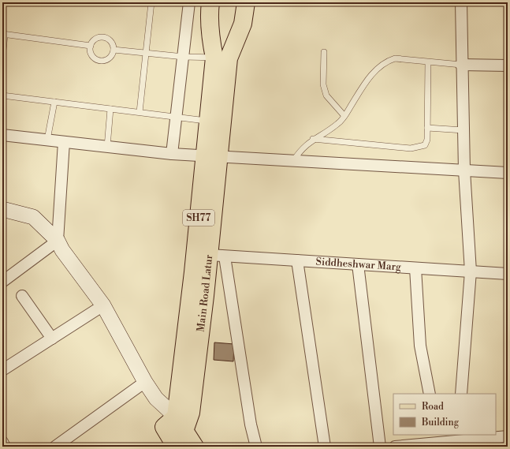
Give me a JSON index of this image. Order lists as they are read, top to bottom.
{
  "streets": {
    "main road": ["SH77", "Main Road Latur"],
    "street": ["Siddheshwar Marg"]
  },
  "crossings": [
    ["SH77", "Main Road Latur"],
    ["Siddheshwar Marg", "Main Road Latur"]
  ],
  "legend": ["Road", "Building"]
}
